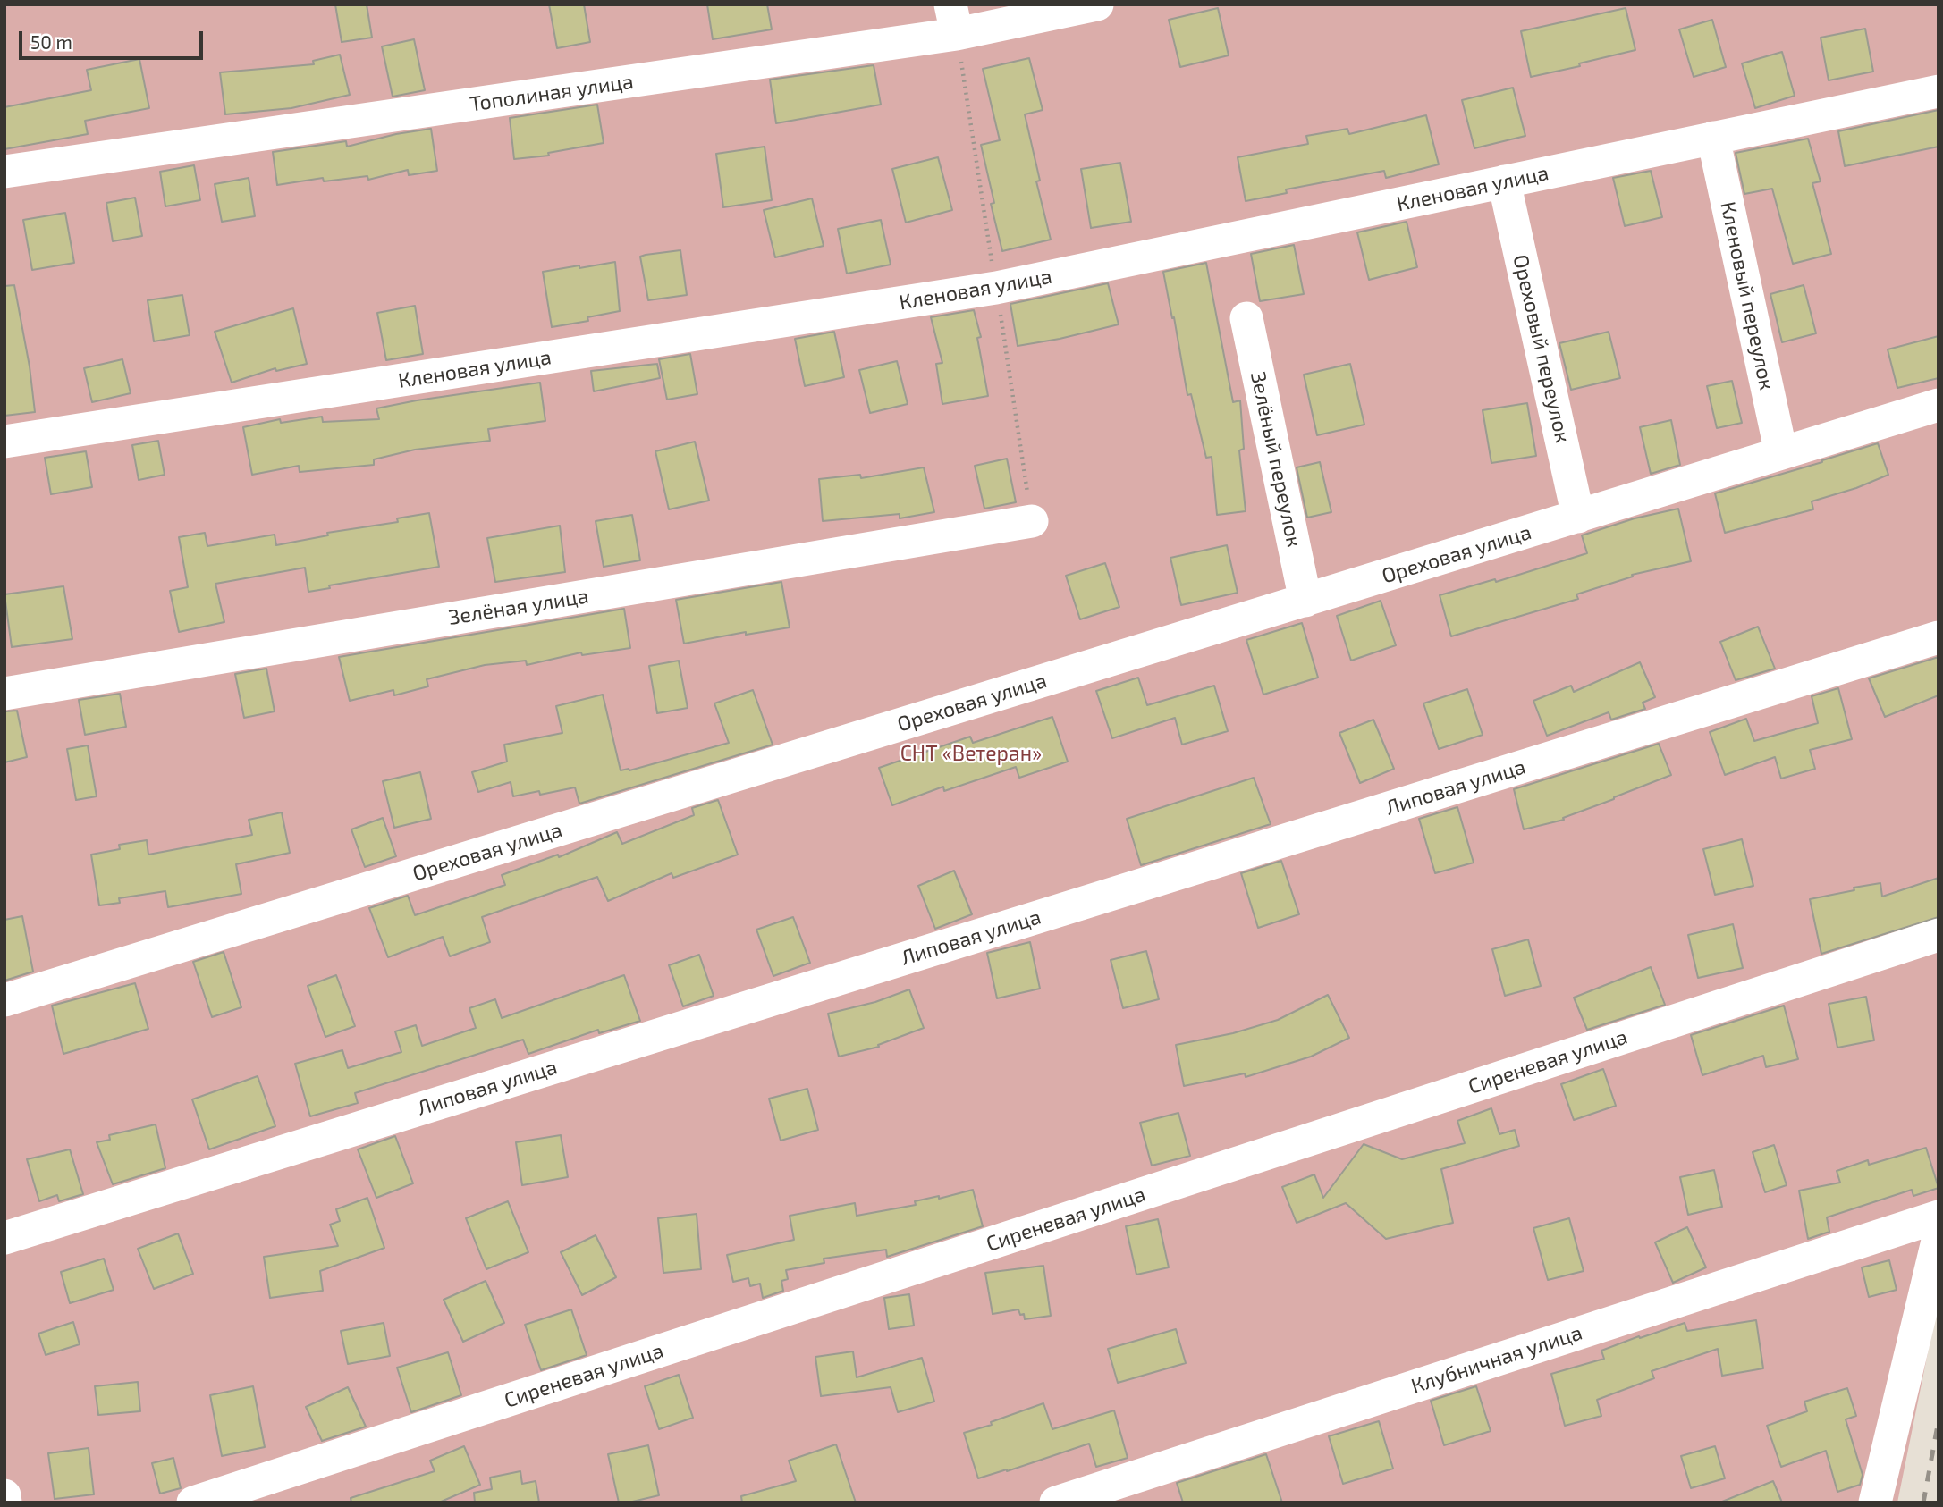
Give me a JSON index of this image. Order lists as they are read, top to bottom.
{
  "streets": {
    "street": [
      "Тополиная улица",
      "Кленовая улица",
      "Кленовый переулок",
      "Ореховый переулок",
      "Зелёный переулок",
      "Ореховая улица",
      "Зелёная улица",
      "Липовая улица",
      "Сиреневая улица",
      "Клубничная улица"
    ]
  },
  "crossings": [
    ["Кленовая улица", "Кленовый переулок"],
    ["Кленовая улица", "Ореховый переулок"],
    ["Кленовый переулок", "Ореховая улица"],
    ["Ореховый переулок", "Ореховая улица"],
    ["Зелёный переулок", "Ореховая улица"]
  ],
  "parks": ["СНТ «Ветеран»"],
  "scale_bar": "50 m"
}
